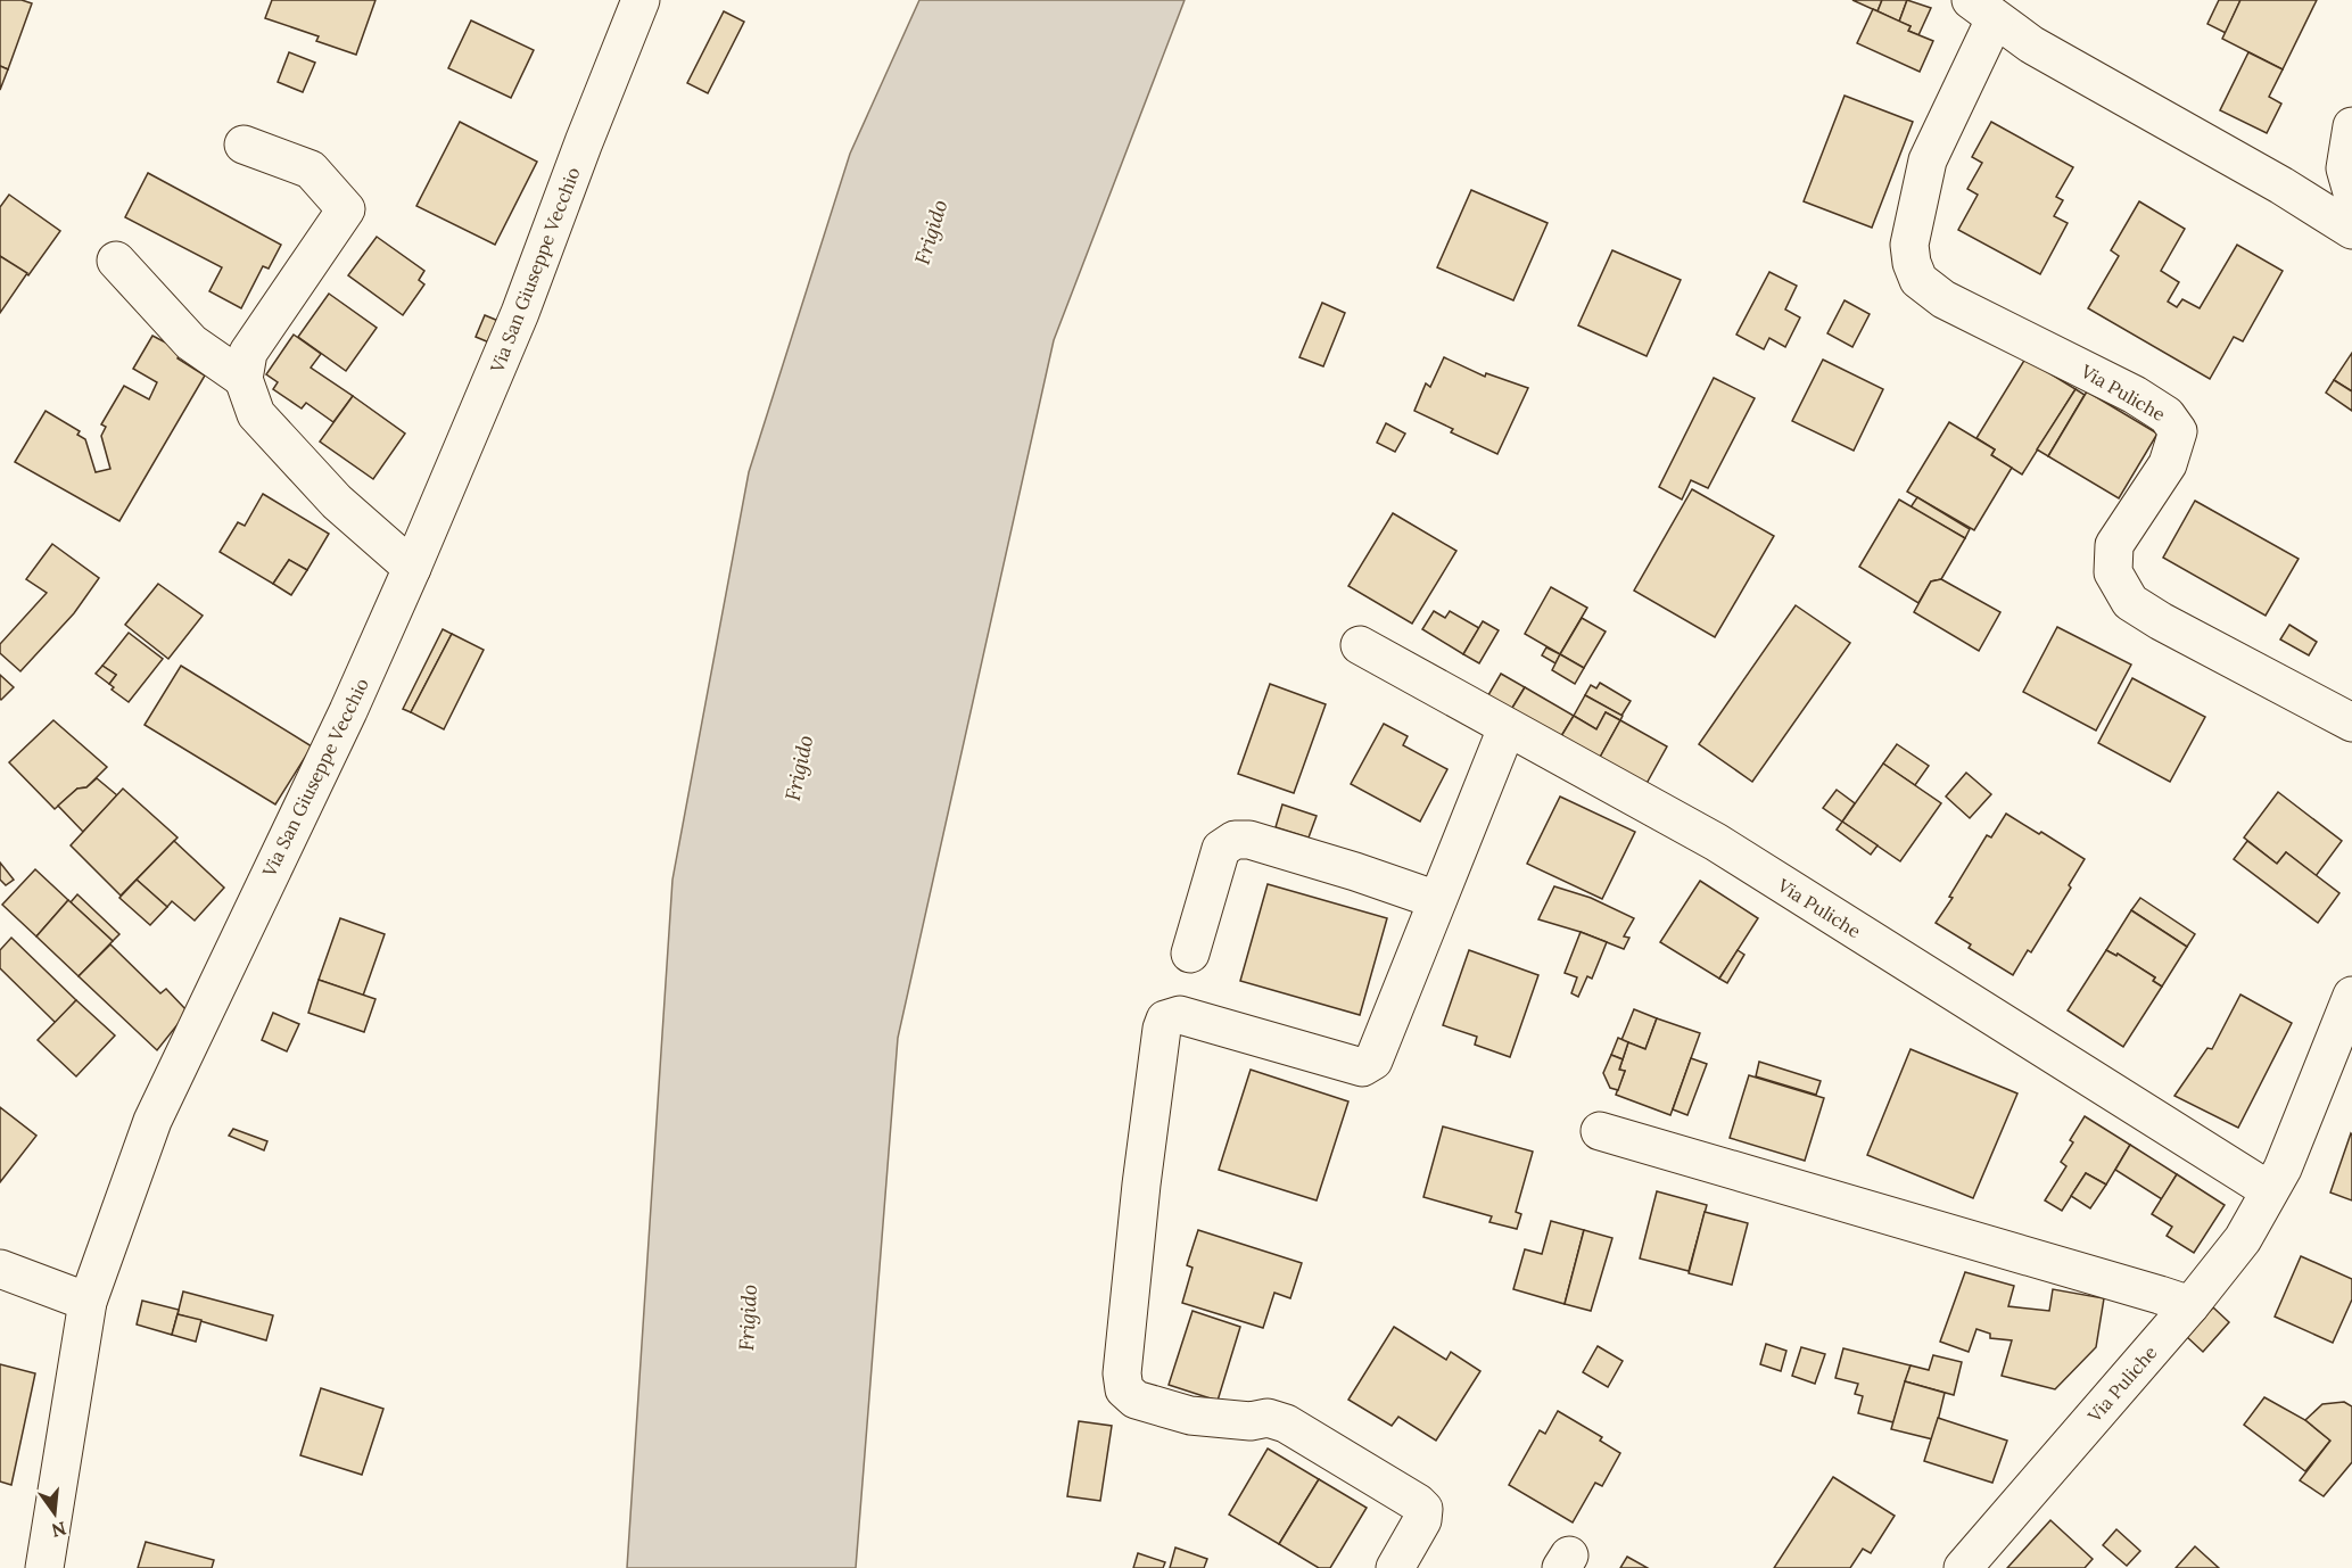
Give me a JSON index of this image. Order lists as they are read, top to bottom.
{
  "streets": {
    "street": ["Via San Giuseppe Vecchio", "Via Puliche"]
  },
  "water": ["Frigido"],
  "north": "bottom"
}
